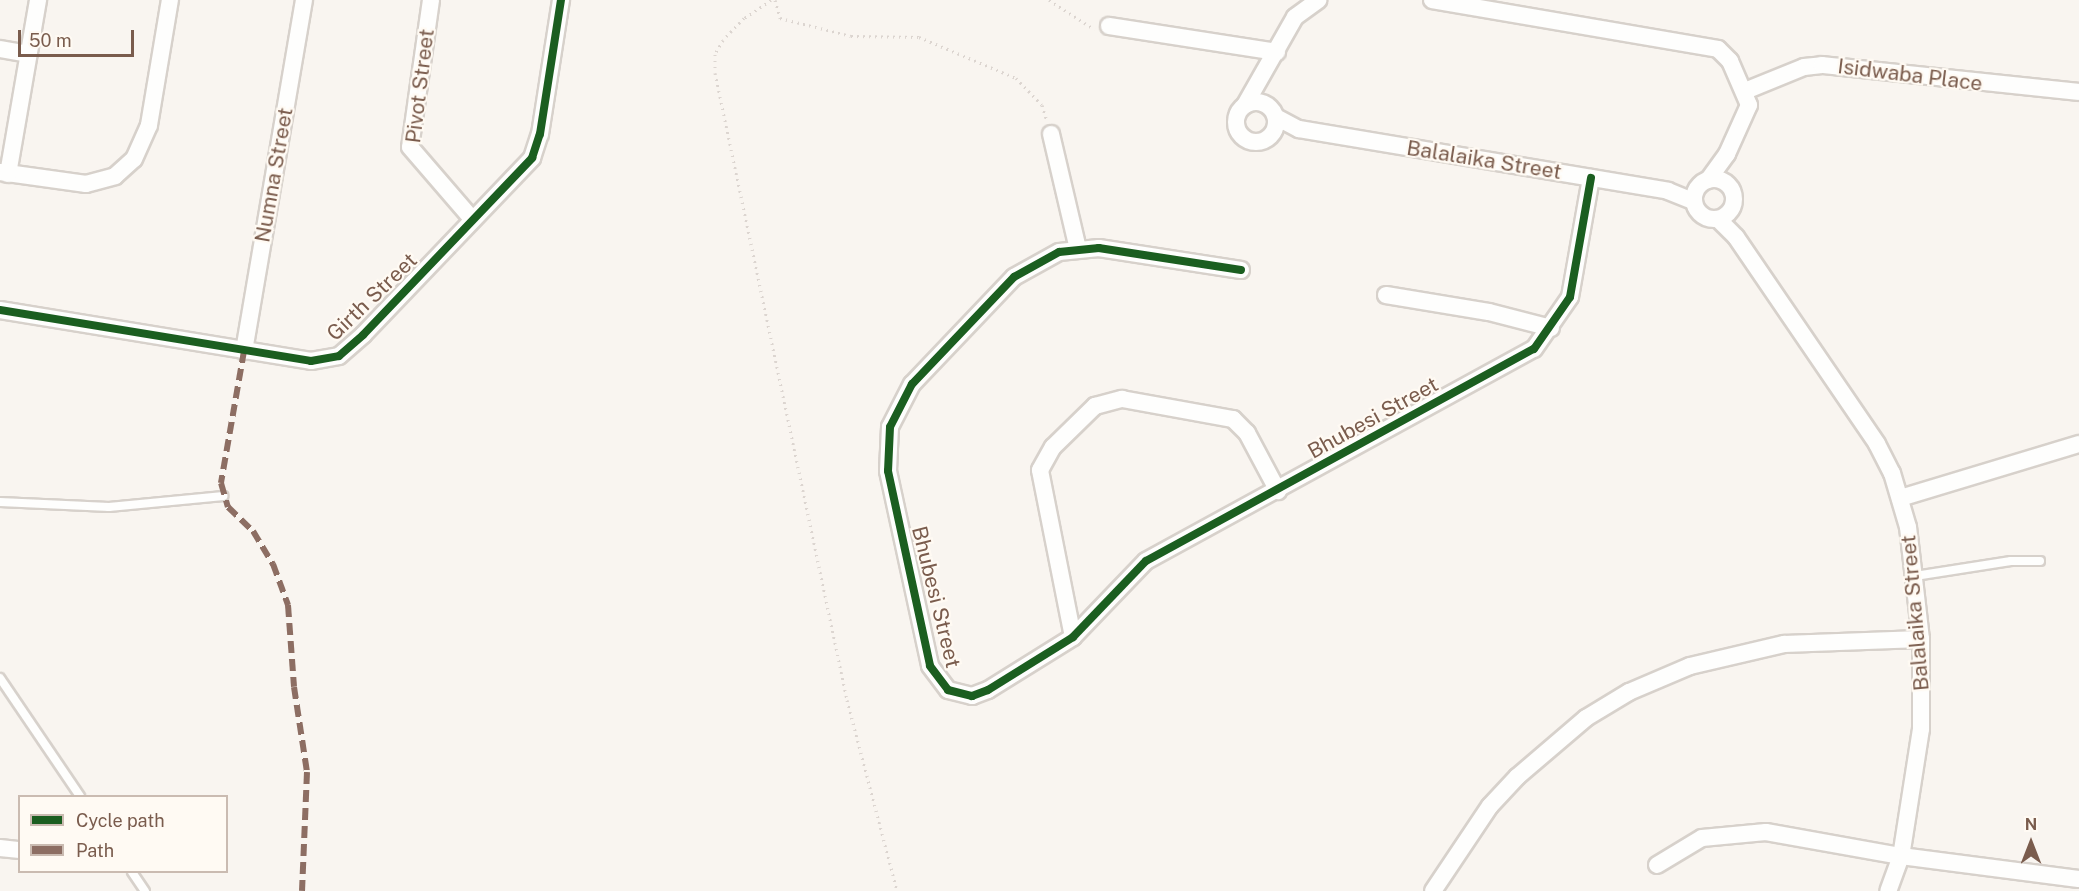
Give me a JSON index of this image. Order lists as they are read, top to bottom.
{
  "streets": {
    "street": [
      "Isidwaba Place",
      "Pivot Street",
      "Balalaika Street",
      "Numna Street",
      "Girth Street",
      "Bhubesi Street"
    ]
  },
  "crossings": [
    ["Pivot Street", "Girth Street"],
    ["Balalaika Street", "Bhubesi Street"],
    ["Numna Street", "Girth Street"]
  ],
  "legend": ["Cycle path", "Path"],
  "scale_bar": "50 m",
  "north": "top"
}
